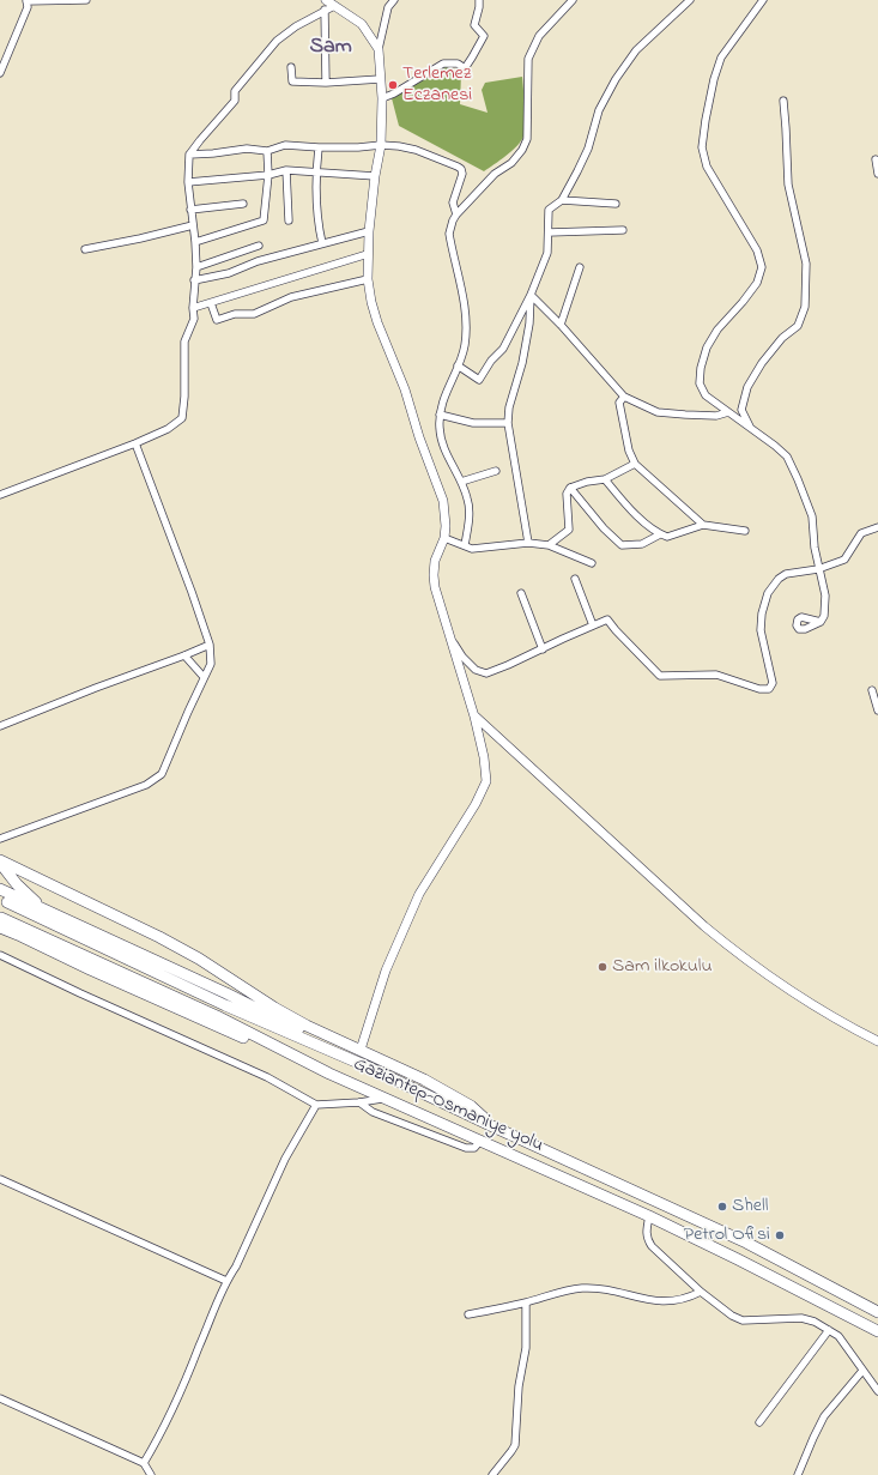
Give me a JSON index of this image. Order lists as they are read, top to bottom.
{
  "streets": {
    "highway": ["Gaziantep-Osmaniye yolu"]
  },
  "districts": ["Sam"],
  "places": [
    "Terlemez Eczanesi",
    "Sam ilkokulu",
    "Shell",
    "Petrol Ofisi"
  ]
}
